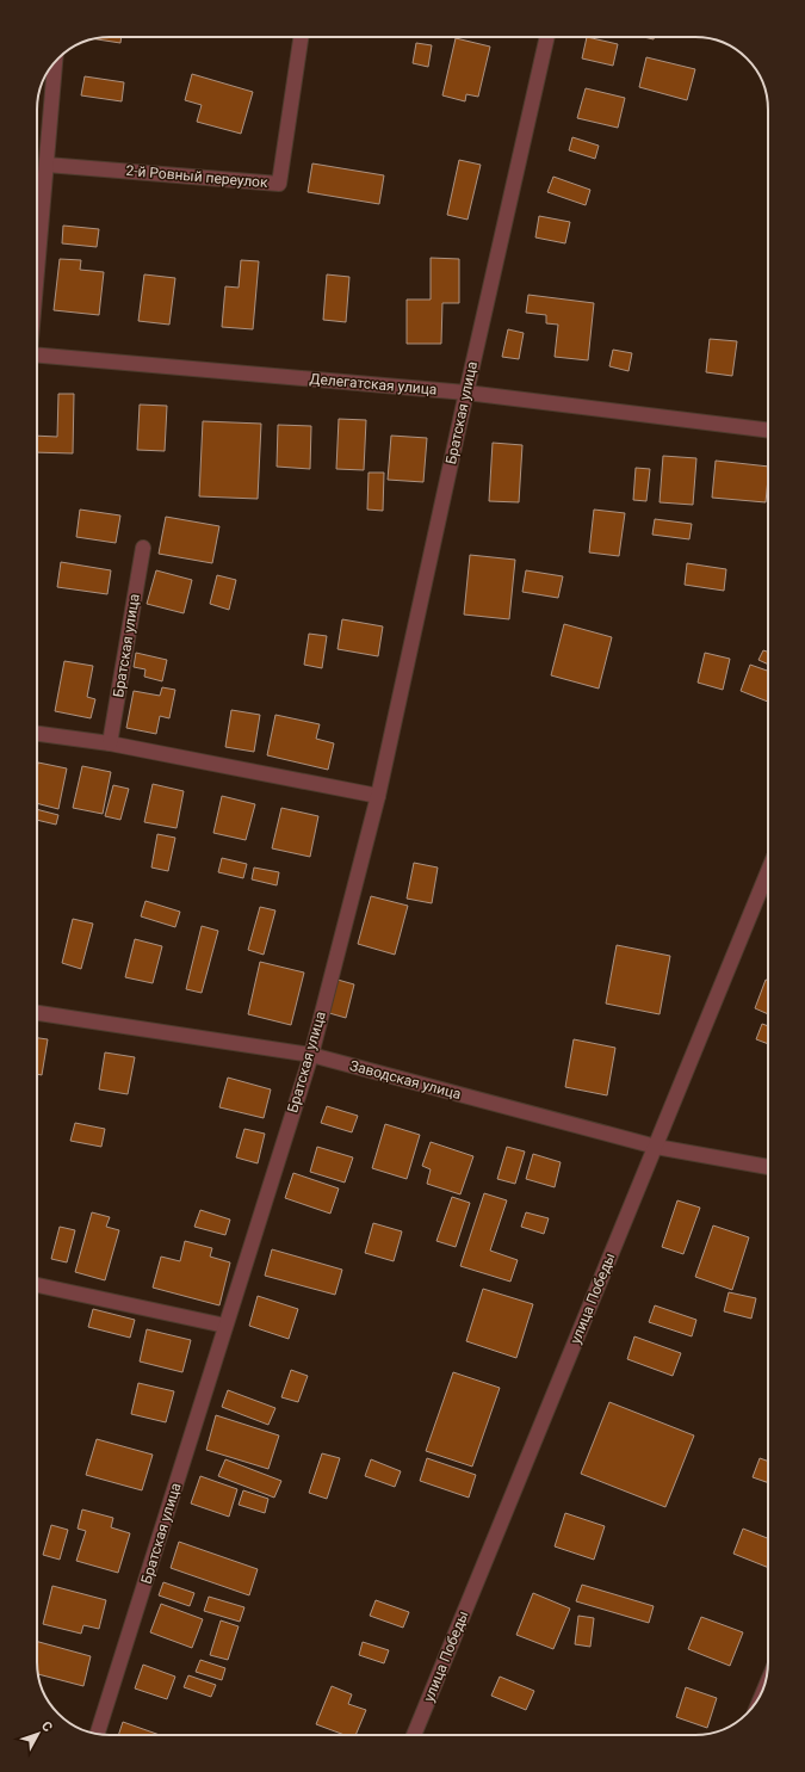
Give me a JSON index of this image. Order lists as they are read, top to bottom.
{
  "streets": {
    "street": [
      "2-й Ровный переулок",
      "Делегатская улица",
      "Братская улица",
      "Заводская улица",
      "улица Победы"
    ]
  },
  "crossings": [
    ["Делегатская улица", "Братская улица"],
    ["Братская улица", "Заводская улица"],
    ["Заводская улица", "улица Победы"]
  ],
  "north": "top right"
}
